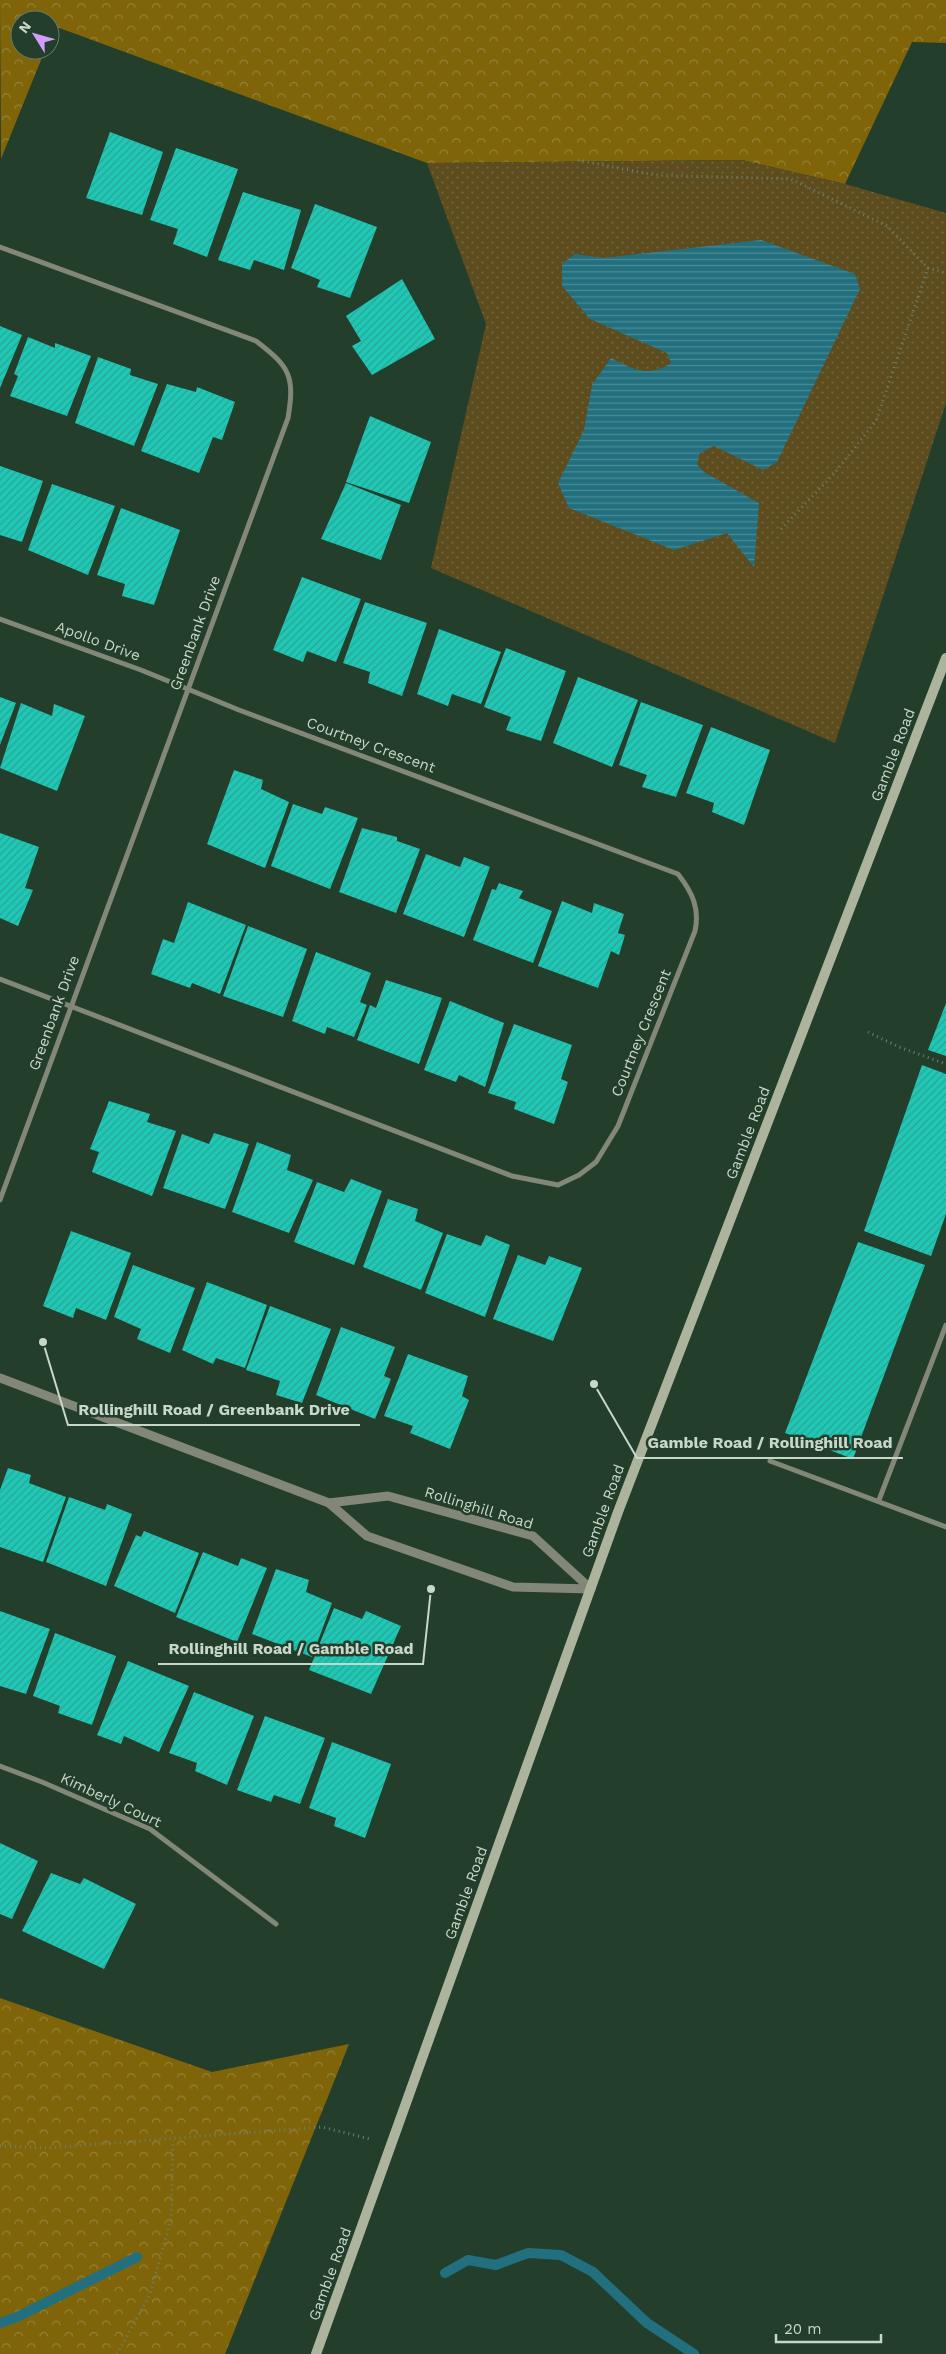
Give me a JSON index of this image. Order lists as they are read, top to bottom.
{
  "streets": {
    "main road": ["Gamble Road"],
    "street": [
      "Greenbank Drive",
      "Apollo Drive",
      "Courtney Crescent",
      "Rollinghill Road",
      "Kimberly Court"
    ]
  },
  "crossings": [
    ["Greenbank Drive", "Apollo Drive"],
    ["Greenbank Drive", "Courtney Crescent"],
    ["Apollo Drive", "Courtney Crescent"],
    ["Gamble Road", "Rollinghill Road"]
  ],
  "places": ["Rollinghill Road / Greenbank Drive", "Gamble Road / Rollinghill Road", "Rollinghill Road / Gamble Road"],
  "scale_bar": "20 m",
  "north": "top left"
}
